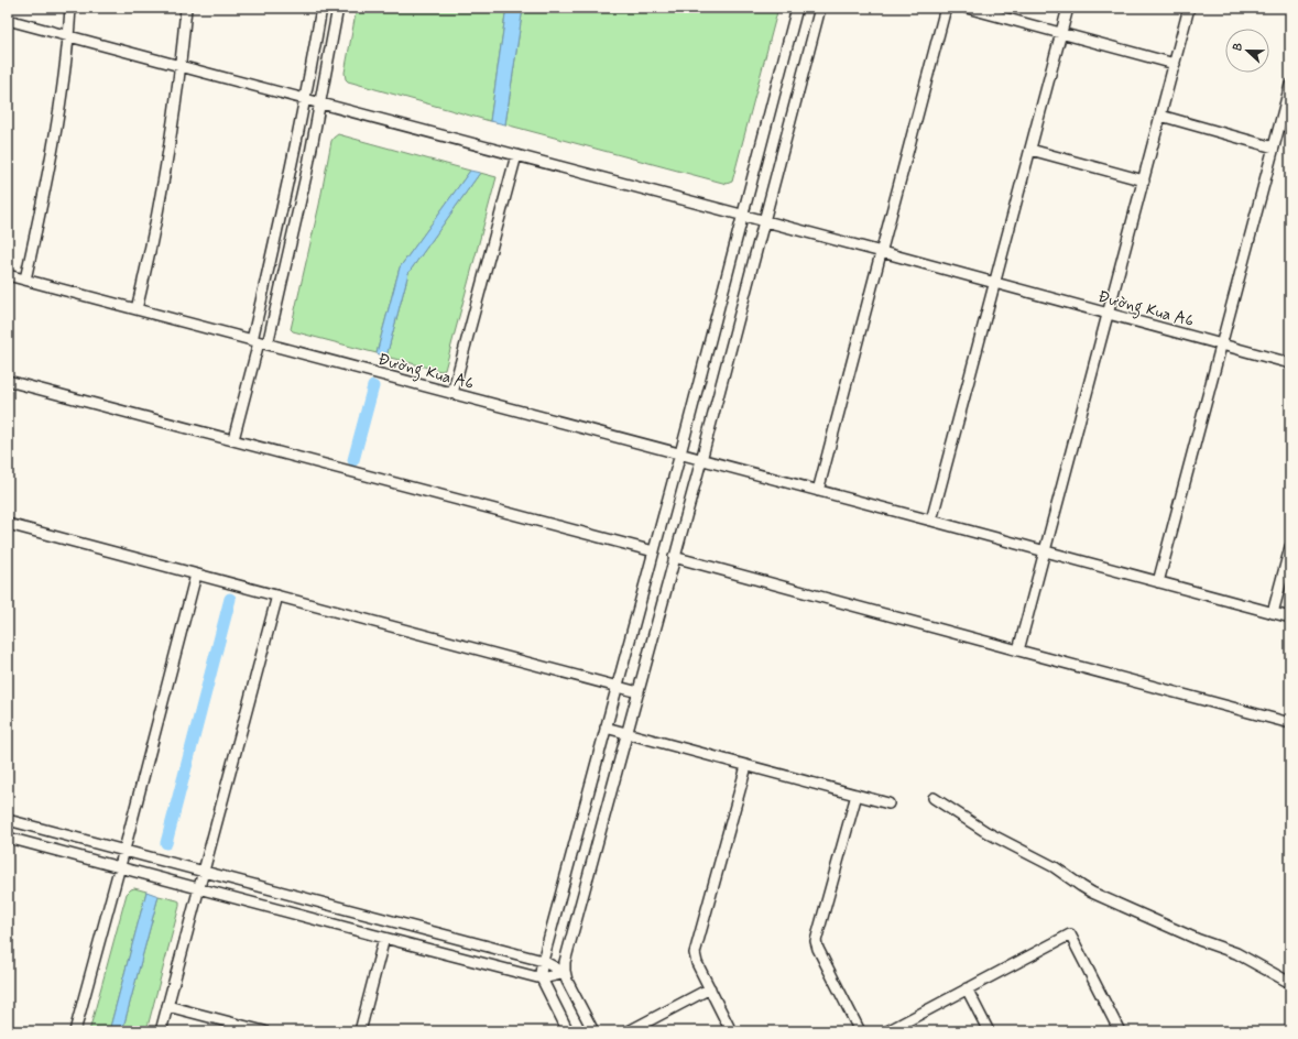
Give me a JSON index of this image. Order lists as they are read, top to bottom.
{
  "streets": {
    "street": ["Đường Kua A6"]
  },
  "north": "left"
}
